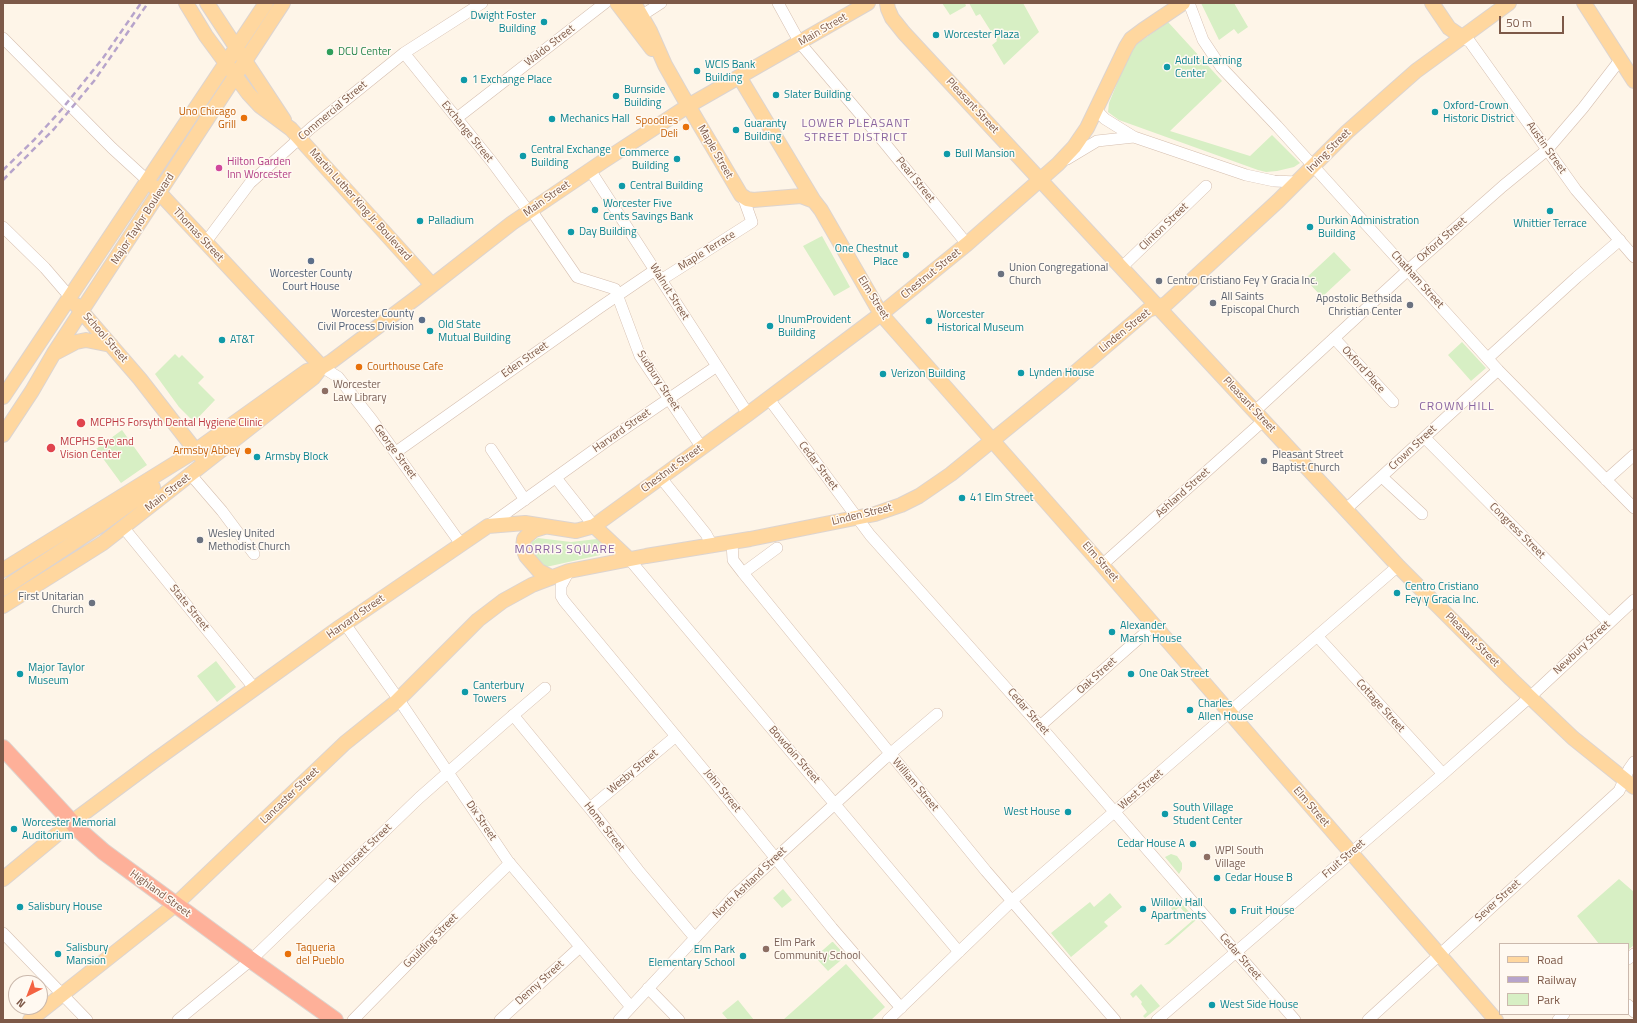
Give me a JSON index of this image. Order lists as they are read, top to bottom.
{
  "streets": {
    "highway": ["Highland Street"],
    "main road": [
      "Main Street",
      "Pleasant Street",
      "Austin Street",
      "Irving Street",
      "Maple Street",
      "Martin Luther King Jr. Boulevard",
      "Major Taylor Boulevard",
      "Thomas Street",
      "Chestnut Street",
      "Elm Street",
      "Linden Street",
      "School Street",
      "Harvard Street",
      "Lancaster Street"
    ],
    "street": [
      "Waldo Street",
      "Commercial Street",
      "Exchange Street",
      "Pearl Street",
      "Clinton Street",
      "Oxford Street",
      "Maple Terrace",
      "Chatham Street",
      "Walnut Street",
      "Eden Street",
      "Oxford Place",
      "Sudbury Street",
      "Crown Street",
      "George Street",
      "Cedar Street",
      "Ashland Street",
      "Congress Street",
      "State Street",
      "Newbury Street",
      "Oak Street",
      "Cottage Street",
      "Bowdoin Street",
      "Wesby Street",
      "William Street",
      "West Street",
      "John Street",
      "Dix Street",
      "Home Street",
      "Wachusett Street",
      "Fruit Street",
      "North Ashland Street",
      "Sever Street",
      "Goulding Street",
      "Denny Street"
    ]
  },
  "crossings": [
    ["Main Street", "Exchange Street"],
    ["Main Street", "Maple Street"],
    ["Main Street", "Pearl Street"],
    ["Main Street", "Martin Luther King Jr. Boulevard"],
    ["Main Street", "Thomas Street"],
    ["Main Street", "Walnut Street"],
    ["Main Street", "Elm Street"],
    ["Main Street", "School Street"],
    ["Main Street", "George Street"],
    ["Main Street", "State Street"],
    ["Waldo Street", "Exchange Street"],
    ["Pleasant Street", "Irving Street"],
    ["Pleasant Street", "Clinton Street"],
    ["Pleasant Street", "Oxford Street"],
    ["Pleasant Street", "Chestnut Street"],
    ["Pleasant Street", "Linden Street"],
    ["Pleasant Street", "Crown Street"],
    ["Pleasant Street", "Ashland Street"],
    ["Pleasant Street", "Newbury Street"],
    ["Pleasant Street", "West Street"],
    ["Pleasant Street", "Fruit Street"],
    ["Pleasant Street", "Sever Street"],
    ["Commercial Street", "Exchange Street"],
    ["Commercial Street", "Martin Luther King Jr. Boulevard"],
    ["Commercial Street", "Thomas Street"],
    ["Austin Street", "Irving Street"],
    ["Austin Street", "Oxford Street"],
    ["Irving Street", "Chestnut Street"],
    ["Irving Street", "Chatham Street"],
    ["Irving Street", "Linden Street"],
    ["Maple Street", "Maple Terrace"],
    ["Pearl Street", "Chestnut Street"],
    ["Martin Luther King Jr. Boulevard", "Major Taylor Boulevard"],
    ["Major Taylor Boulevard", "Thomas Street"],
    ["Major Taylor Boulevard", "School Street"],
    ["Thomas Street", "George Street"],
    ["Oxford Street", "Chatham Street"],
    ["Oxford Street", "Oxford Place"],
    ["Oxford Street", "Ashland Street"],
    ["Maple Terrace", "Walnut Street"],
    ["Chestnut Street", "Walnut Street"],
    ["Chestnut Street", "Elm Street"],
    ["Chestnut Street", "Sudbury Street"],
    ["Chestnut Street", "Cedar Street"],
    ["Chatham Street", "Crown Street"],
    ["Walnut Street", "Eden Street"],
    ["Walnut Street", "Harvard Street"],
    ["Elm Street", "Linden Street"],
    ["Elm Street", "Ashland Street"],
    ["Elm Street", "Oak Street"],
    ["Elm Street", "West Street"],
    ["Elm Street", "Fruit Street"],
    ["Elm Street", "Sever Street"],
    ["Linden Street", "Cedar Street"],
    ["Linden Street", "Bowdoin Street"],
    ["Linden Street", "William Street"],
    ["Linden Street", "John Street"],
    ["Linden Street", "Lancaster Street"],
    ["Eden Street", "Sudbury Street"],
    ["Eden Street", "George Street"],
    ["Sudbury Street", "Harvard Street"],
    ["Harvard Street", "George Street"],
    ["Harvard Street", "State Street"],
    ["Harvard Street", "Dix Street"],
    ["Harvard Street", "Highland Street"],
    ["Crown Street", "Congress Street"],
    ["Cedar Street", "Oak Street"],
    ["Cedar Street", "West Street"],
    ["Cedar Street", "Fruit Street"],
    ["Congress Street", "Newbury Street"],
    ["Newbury Street", "Fruit Street"],
    ["Cottage Street", "West Street"],
    ["Cottage Street", "Fruit Street"],
    ["Bowdoin Street", "West Street"],
    ["Bowdoin Street", "North Ashland Street"],
    ["Wesby Street", "John Street"],
    ["Wesby Street", "Home Street"],
    ["William Street", "West Street"],
    ["William Street", "North Ashland Street"],
    ["West Street", "John Street"],
    ["John Street", "North Ashland Street"],
    ["Lancaster Street", "Dix Street"],
    ["Lancaster Street", "Highland Street"],
    ["Dix Street", "Wachusett Street"],
    ["Dix Street", "North Ashland Street"],
    ["Dix Street", "Goulding Street"],
    ["Dix Street", "Denny Street"],
    ["Home Street", "Wachusett Street"],
    ["Home Street", "North Ashland Street"],
    ["Wachusett Street", "Highland Street"]
  ],
  "districts": ["LOWER PLEASANT STREET DISTRICT", "CROWN HILL", "MORRIS SQUARE"],
  "places": [
    "Dwight Foster Building",
    "Worcester Plaza",
    "DCU Center",
    "Adult Learning Center",
    "WCIS Bank Building",
    "1 Exchange Place",
    "Slater Building",
    "Burnside Building",
    "Oxford-Crown Historic District",
    "Uno Chicago Grill",
    "Mechanics Hall",
    "Spoodles Deli",
    "Guaranty Building",
    "Bull Mansion",
    "Central Exchange Building",
    "Commerce Building",
    "Hilton Garden Inn Worcester",
    "Central Building",
    "Worcester Five Cents Savings Bank",
    "Whittier Terrace",
    "Palladium",
    "Durkin Administration Building",
    "Day Building",
    "One Chestnut Place",
    "Worcester County Court House",
    "Union Congregational Church",
    "Centro Cristiano Fey Y Gracia Inc.",
    "All Saints Episcopal Church",
    "Apostolic Bethsida Christian Center",
    "Worcester County Civil Process Division",
    "Worcester Historical Museum",
    "UnumProvident Building",
    "Old State Mutual Building",
    "AT&T",
    "Courthouse Cafe",
    "Lynden House",
    "Verizon Building",
    "Worcester Law Library",
    "MCPHS Forsyth Dental Hygiene Clinic",
    "MCPHS Eye and Vision Center",
    "Armsby Abbey",
    "Armsby Block",
    "Pleasant Street Baptist Church",
    "41 Elm Street",
    "Wesley United Methodist Church",
    "Centro Cristiano Fey y Gracia Inc.",
    "First Unitarian Church",
    "Alexander Marsh House",
    "Major Taylor Museum",
    "One Oak Street",
    "Canterbury Towers",
    "Charles Allen House",
    "West House",
    "South Village Student Center",
    "Worcester Memorial Auditorium",
    "Cedar House A",
    "WPI South Village",
    "Cedar House B",
    "Salisbury House",
    "Willow Hall Apartments",
    "Fruit House",
    "Elm Park Community School",
    "Salisbury Mansion",
    "Taqueria del Pueblo",
    "Elm Park Elementary School",
    "West Side House"
  ],
  "legend": ["Road", "Railway", "Park"],
  "scale_bar": "50 m",
  "north": "bottom left"
}
